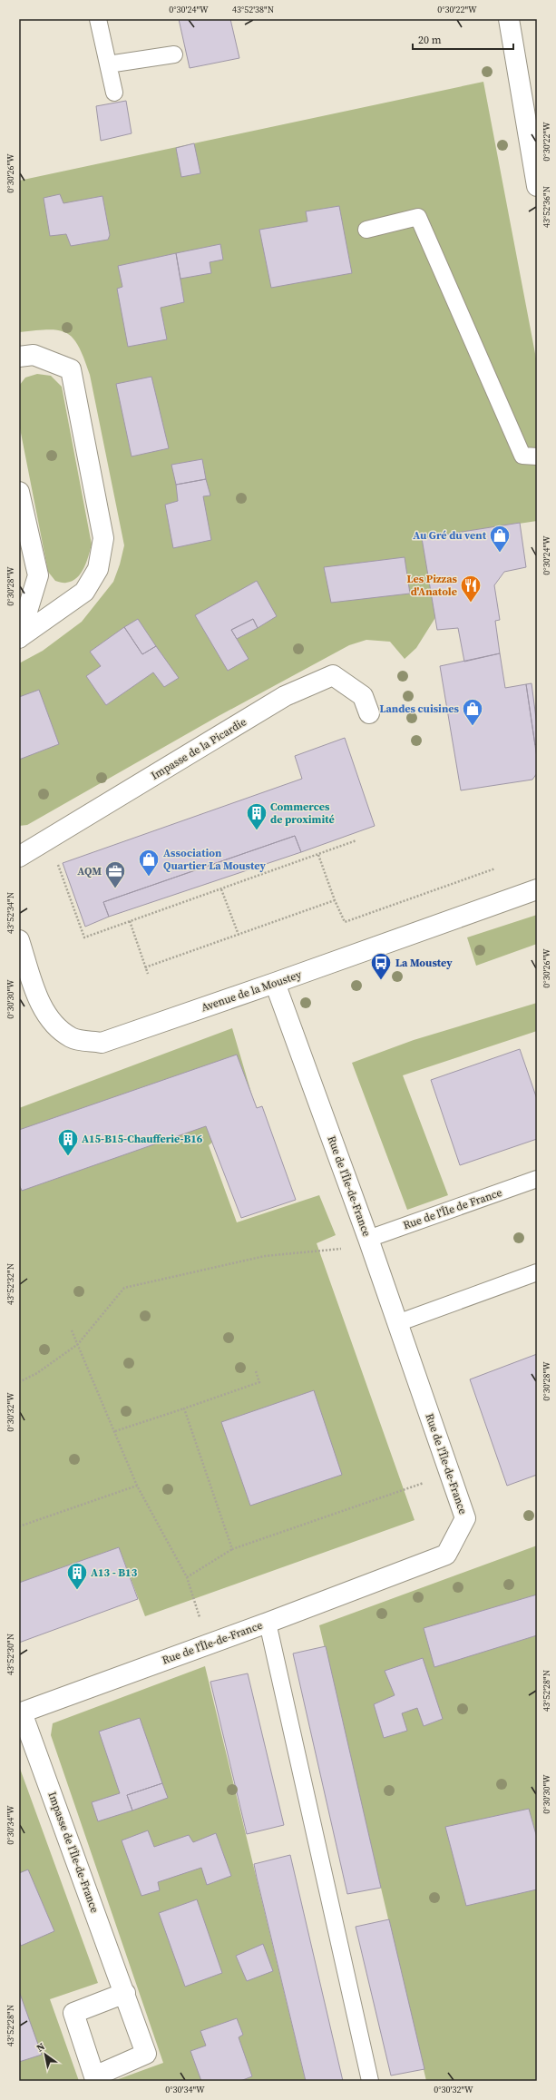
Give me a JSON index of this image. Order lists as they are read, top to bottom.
{
  "streets": {
    "street": [
      "Impasse de la Picardie",
      "Avenue de la Moustey",
      "Rue de l'Île-de-France",
      "Impasse de l'Île-de-France"
    ],
    "lane": ["Rue de l'Île de France"]
  },
  "crossings": [
    ["Avenue de la Moustey", "Rue de l'Île-de-France"],
    ["Rue de l'Île-de-France", "Rue de l'Île de France"],
    ["Rue de l'Île-de-France", "Impasse de l'Île-de-France"]
  ],
  "places": {
    "shop": ["Au Gré du vent", "Landes cuisines", "Association Quartier La Moustey"],
    "restaurant": ["Les Pizzas d'Anatole"],
    "building": ["Commerces de proximité", "A15-B15-Chaufferie-B16", "A13 - B13"],
    "office": ["AQM"],
    "bus stop": ["La Moustey"]
  },
  "scale_bar": "20 m",
  "north": "top left",
  "coordinates": [
    "0°30'24\"W",
    "43°52'38\"N",
    "0°30'22\"W",
    "0°30'26\"W",
    "43°52'36\"N",
    "0°30'28\"W",
    "43°52'34\"N",
    "0°30'30\"W",
    "43°52'32\"N",
    "0°30'32\"W",
    "43°52'30\"N",
    "43°52'28\"N",
    "0°30'34\"W"
  ]
}
